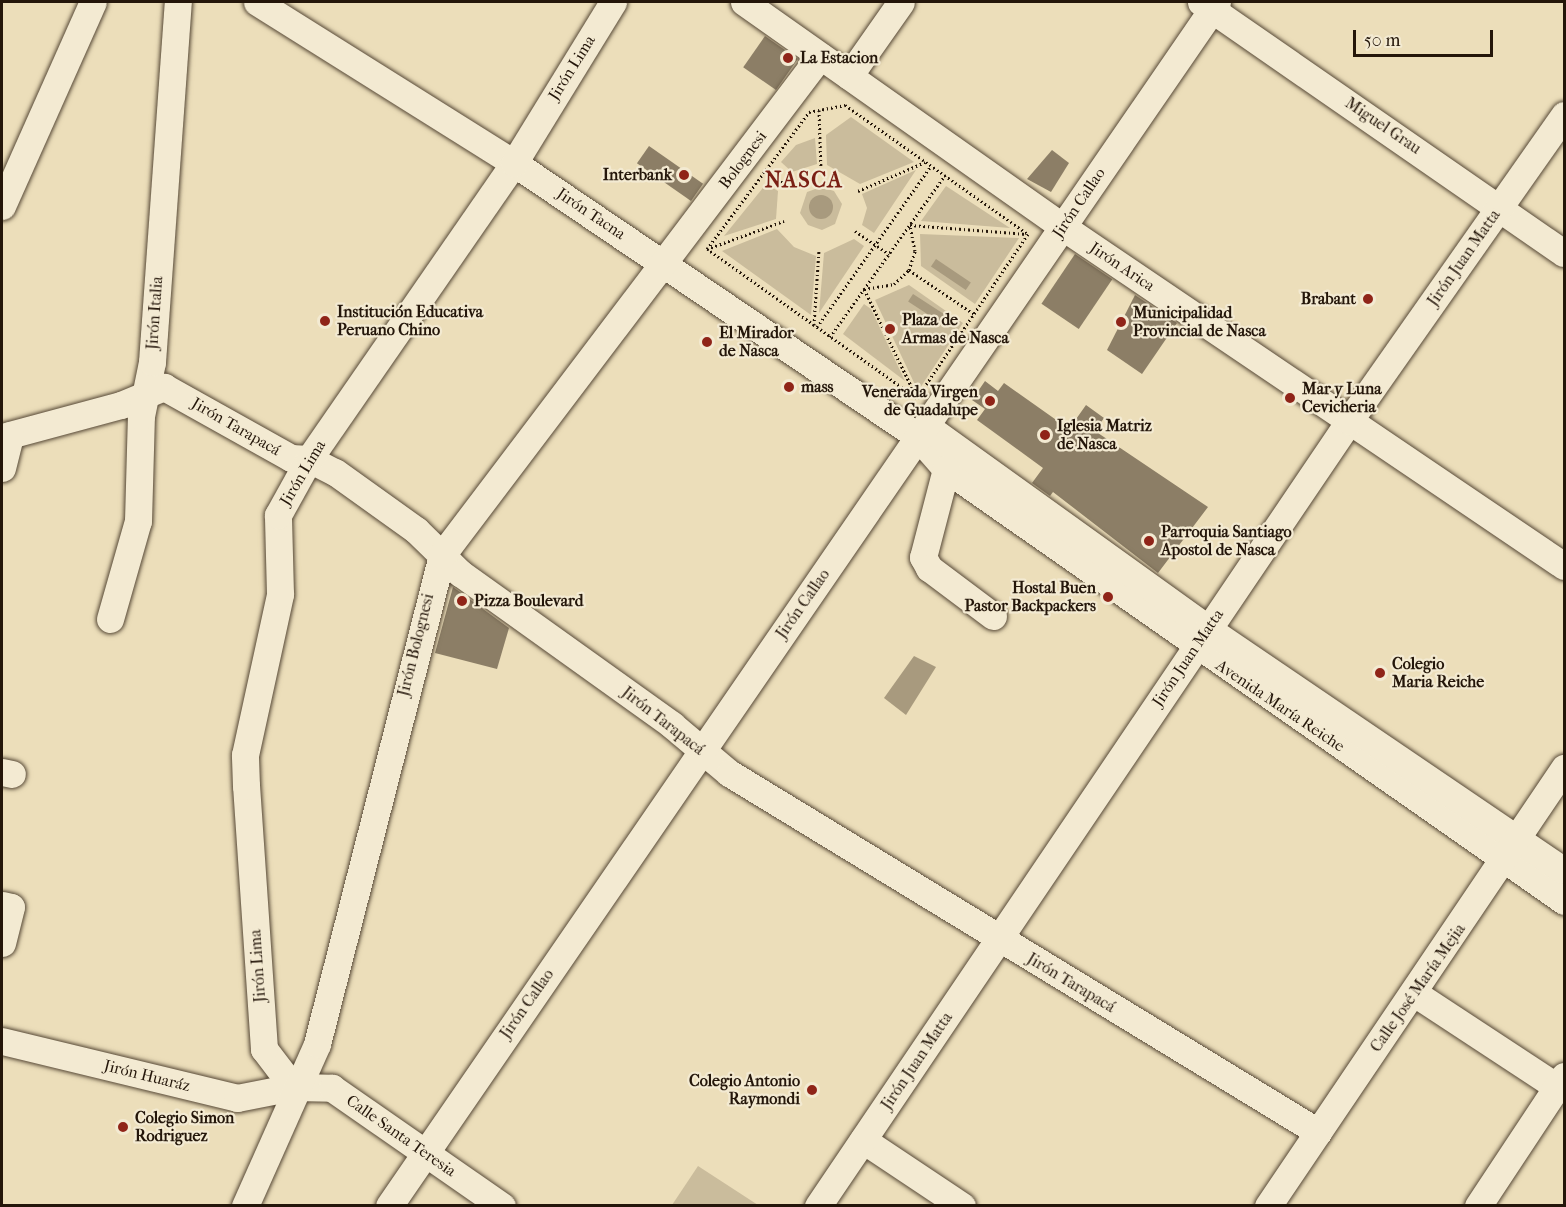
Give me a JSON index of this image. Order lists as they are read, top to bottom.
{
  "streets": {
    "street": [
      "Jirón Lima",
      "Miguel Grau",
      "Bolognesi",
      "Jirón Callao",
      "Jirón Tacna",
      "Jirón Juan Matta",
      "Jirón Arica",
      "Jirón Italia",
      "Jirón Tarapacá",
      "Jirón Bolognesi",
      "Avenida María Reiche",
      "Calle José María Mejia",
      "Jirón Huaráz",
      "Calle Santa Teresia"
    ]
  },
  "crossings": [
    ["Jirón Lima", "Jirón Tacna"],
    ["Jirón Lima", "Jirón Tarapacá"],
    ["Jirón Lima", "Jirón Bolognesi"],
    ["Jirón Lima", "Jirón Huaráz"],
    ["Jirón Lima", "Calle Santa Teresia"],
    ["Miguel Grau", "Jirón Callao"],
    ["Miguel Grau", "Jirón Juan Matta"],
    ["Bolognesi", "Jirón Tacna"],
    ["Bolognesi", "Jirón Arica"],
    ["Bolognesi", "Jirón Bolognesi"],
    ["Jirón Callao", "Jirón Tacna"],
    ["Jirón Callao", "Jirón Arica"],
    ["Jirón Callao", "Jirón Tarapacá"],
    ["Jirón Callao", "Avenida María Reiche"],
    ["Jirón Callao", "Calle Santa Teresia"],
    ["Jirón Tacna", "Jirón Bolognesi"],
    ["Jirón Tacna", "Avenida María Reiche"],
    ["Jirón Juan Matta", "Jirón Arica"],
    ["Jirón Juan Matta", "Jirón Tarapacá"],
    ["Jirón Juan Matta", "Avenida María Reiche"],
    ["Jirón Italia", "Jirón Tarapacá"],
    ["Jirón Tarapacá", "Jirón Bolognesi"],
    ["Jirón Tarapacá", "Calle José María Mejia"],
    ["Jirón Bolognesi", "Jirón Huaráz"],
    ["Jirón Bolognesi", "Calle Santa Teresia"],
    ["Avenida María Reiche", "Calle José María Mejia"],
    ["Jirón Huaráz", "Calle Santa Teresia"]
  ],
  "districts": ["NASCA"],
  "places": [
    "La Estacion",
    "Interbank",
    "Brabant",
    "Institución Educativa Peruano Chino",
    "Municipalidad Provincial de Nasca",
    "Plaza de Armas de Nasca",
    "El Mirador de Nasca",
    "mass",
    "Mar y Luna Cevicheria",
    "Venerada Virgen de Guadalupe",
    "Iglesia Matriz de Nasca",
    "Parroquia Santiago Apostol de Nasca",
    "Hostal Buen Pastor Backpackers",
    "Pizza Boulevard",
    "Colegio Maria Reiche",
    "Colegio Antonio Raymondi",
    "Colegio Simon Rodriguez"
  ],
  "scale_bar": "50 m"
}
